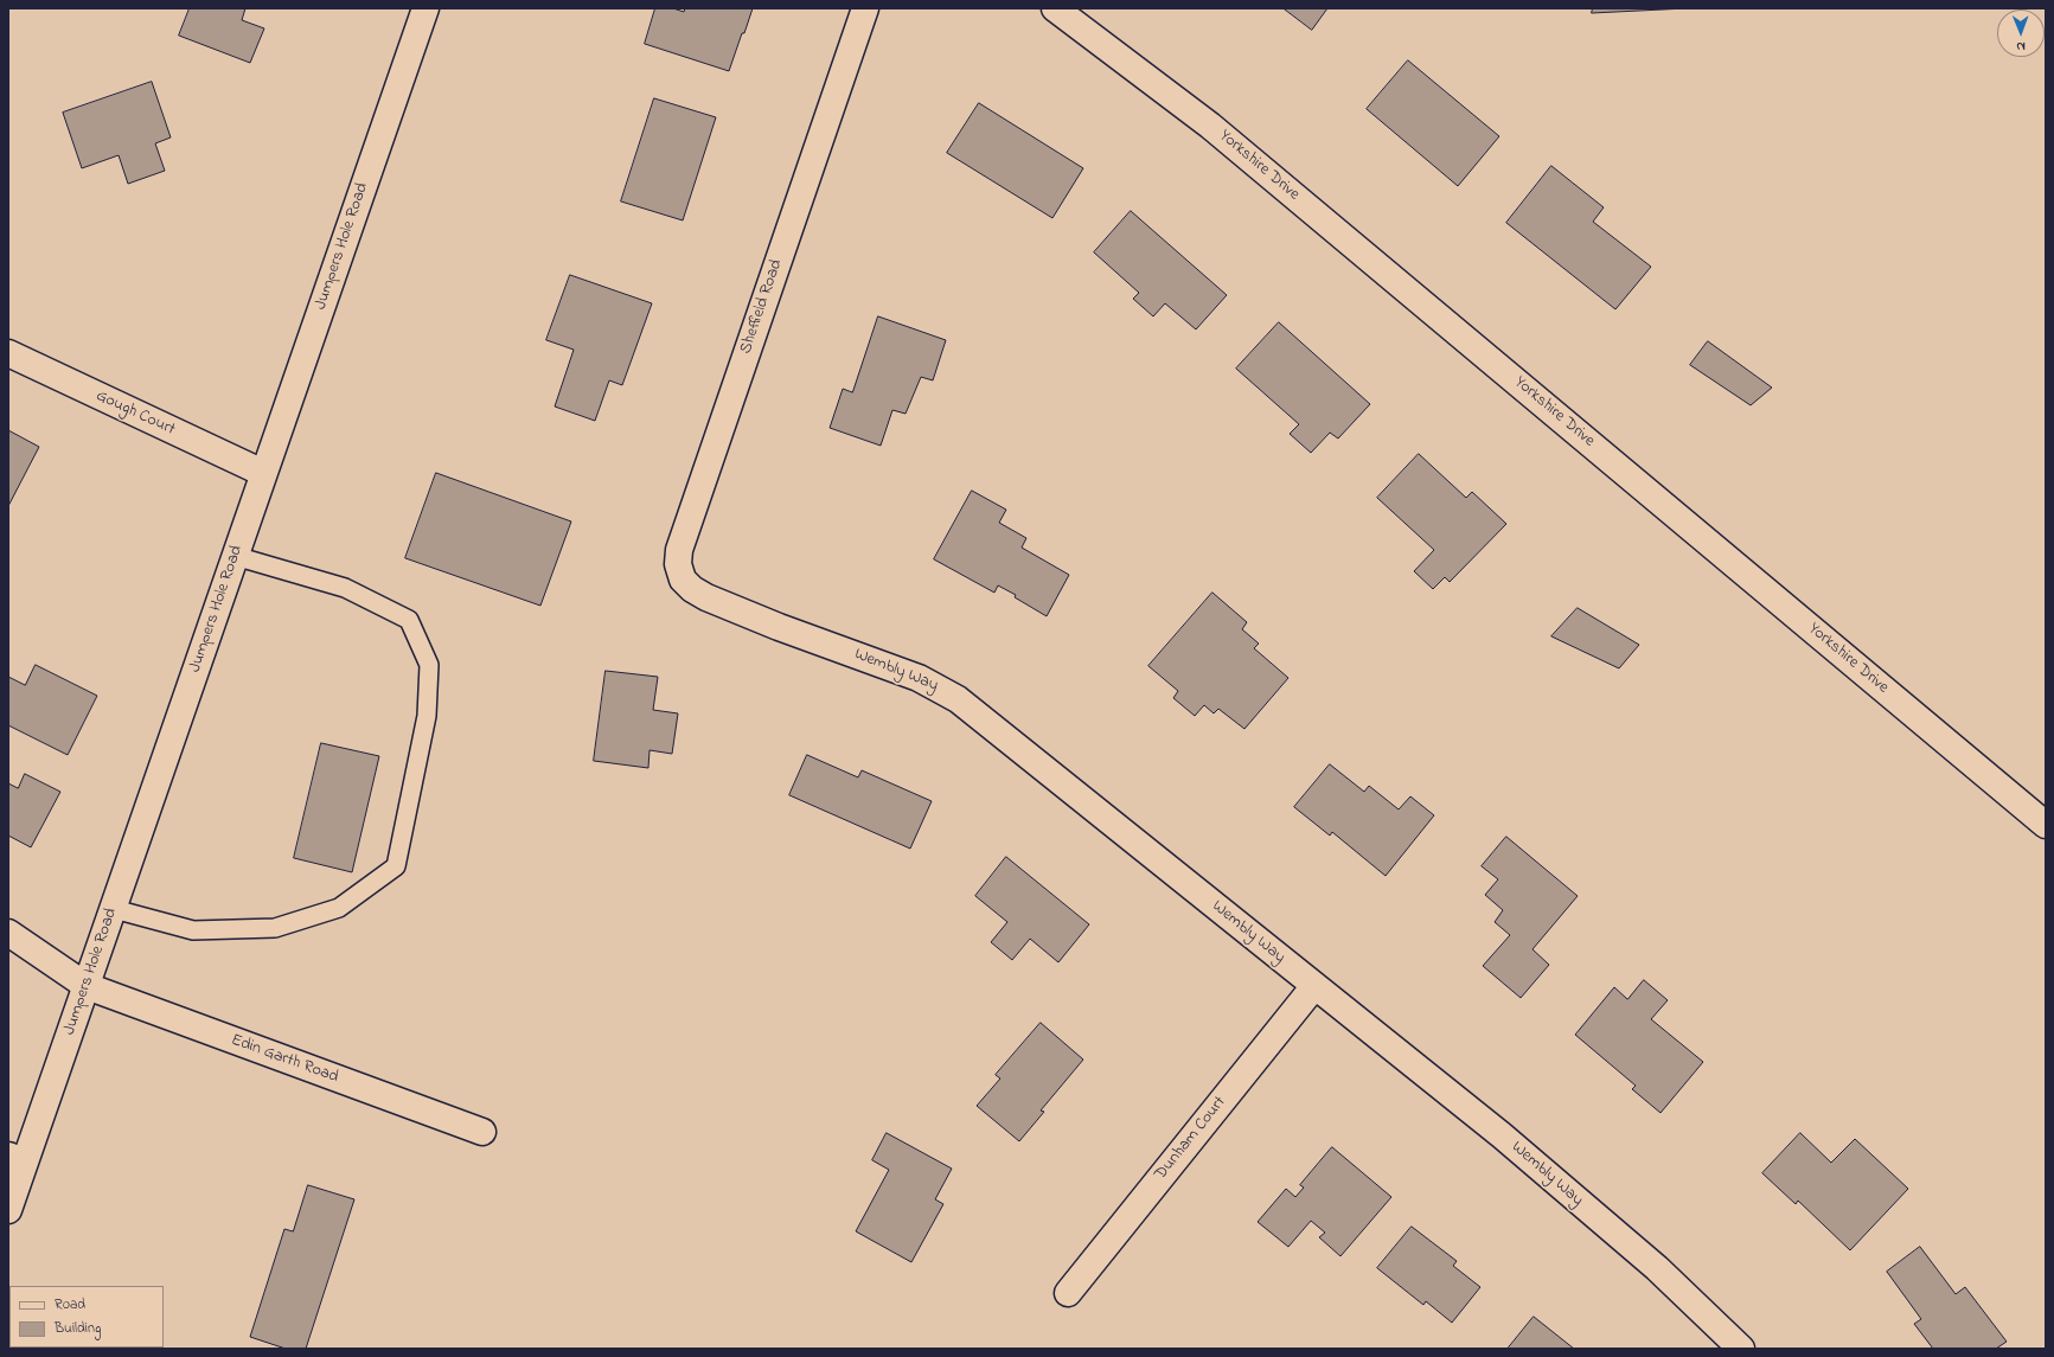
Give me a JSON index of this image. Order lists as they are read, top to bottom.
{
  "streets": {
    "street": [
      "Yorkshire Drive",
      "Jumpers Hole Road",
      "Sheffield Road",
      "Gough Court",
      "Wembly Way",
      "Edin Garth Road",
      "Dunham Court"
    ]
  },
  "crossings": [
    ["Jumpers Hole Road", "Gough Court"],
    ["Jumpers Hole Road", "Edin Garth Road"],
    ["Sheffield Road", "Wembly Way"],
    ["Wembly Way", "Dunham Court"]
  ],
  "legend": ["Road", "Building"],
  "north": "bottom"
}
